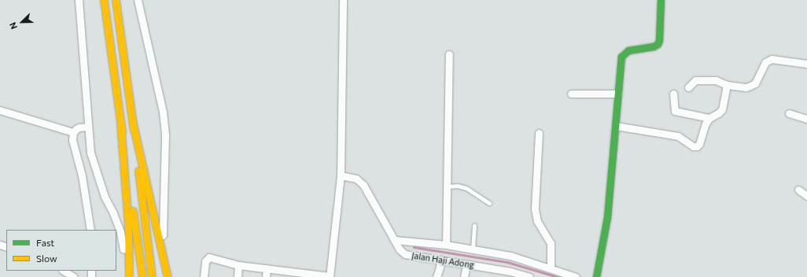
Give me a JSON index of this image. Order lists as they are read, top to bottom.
{
  "streets": {
    "street": ["Jalan Haji Adong"]
  },
  "legend": ["Fast", "Slow"],
  "north": "bottom left"
}
